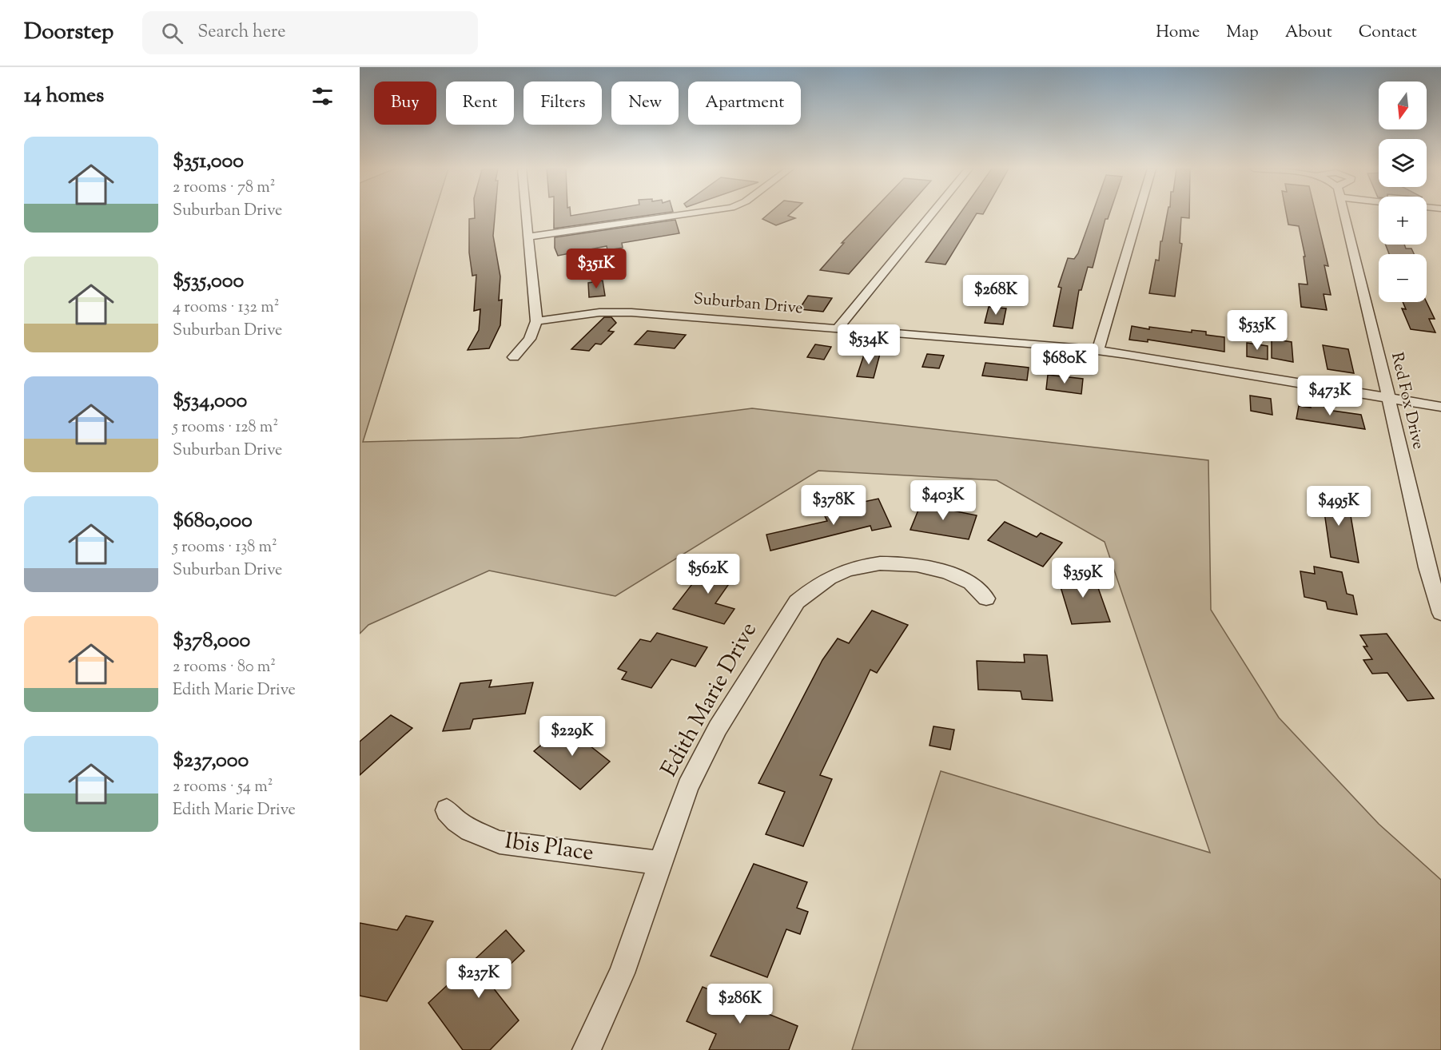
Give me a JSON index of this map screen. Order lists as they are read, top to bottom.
{
  "streets": {
    "street": [
      "Suburban Drive",
      "Red Fox Drive",
      "Edith Marie Drive",
      "Ibis Place"
    ]
  },
  "crossings": [
    ["Suburban Drive", "Red Fox Drive"],
    ["Edith Marie Drive", "Ibis Place"]
  ],
  "north": "bottom",
  "page": {
    "header": "Doorstep",
    "search": "Search here",
    "nav": [
      "Home",
      "Map",
      "About",
      "Contact"
    ],
    "heading": "14 homes",
    "map_buttons": ["+", "−"],
    "chip": [
      "Buy",
      "Rent",
      "Filters",
      "New",
      "Apartment"
    ],
    "list": [
      {
        "name": "$351,000",
        "note": "2 rooms · 78 m² · Suburban Drive"
      },
      {
        "name": "$535,000",
        "note": "4 rooms · 132 m² · Suburban Drive"
      },
      {
        "name": "$534,000",
        "note": "5 rooms · 128 m² · Suburban Drive"
      },
      {
        "name": "$680,000",
        "note": "5 rooms · 138 m² · Suburban Drive"
      },
      {
        "name": "$378,000",
        "note": "2 rooms · 80 m² · Edith Marie Drive"
      },
      {
        "name": "$237,000",
        "note": "2 rooms · 54 m² · Edith Marie Drive"
      }
    ],
    "price": [
      "$351K",
      "$268K",
      "$535K",
      "$534K",
      "$680K",
      "$473K",
      "$403K",
      "$378K",
      "$495K",
      "$562K",
      "$359K",
      "$229K",
      "$237K",
      "$286K"
    ]
  }
}
